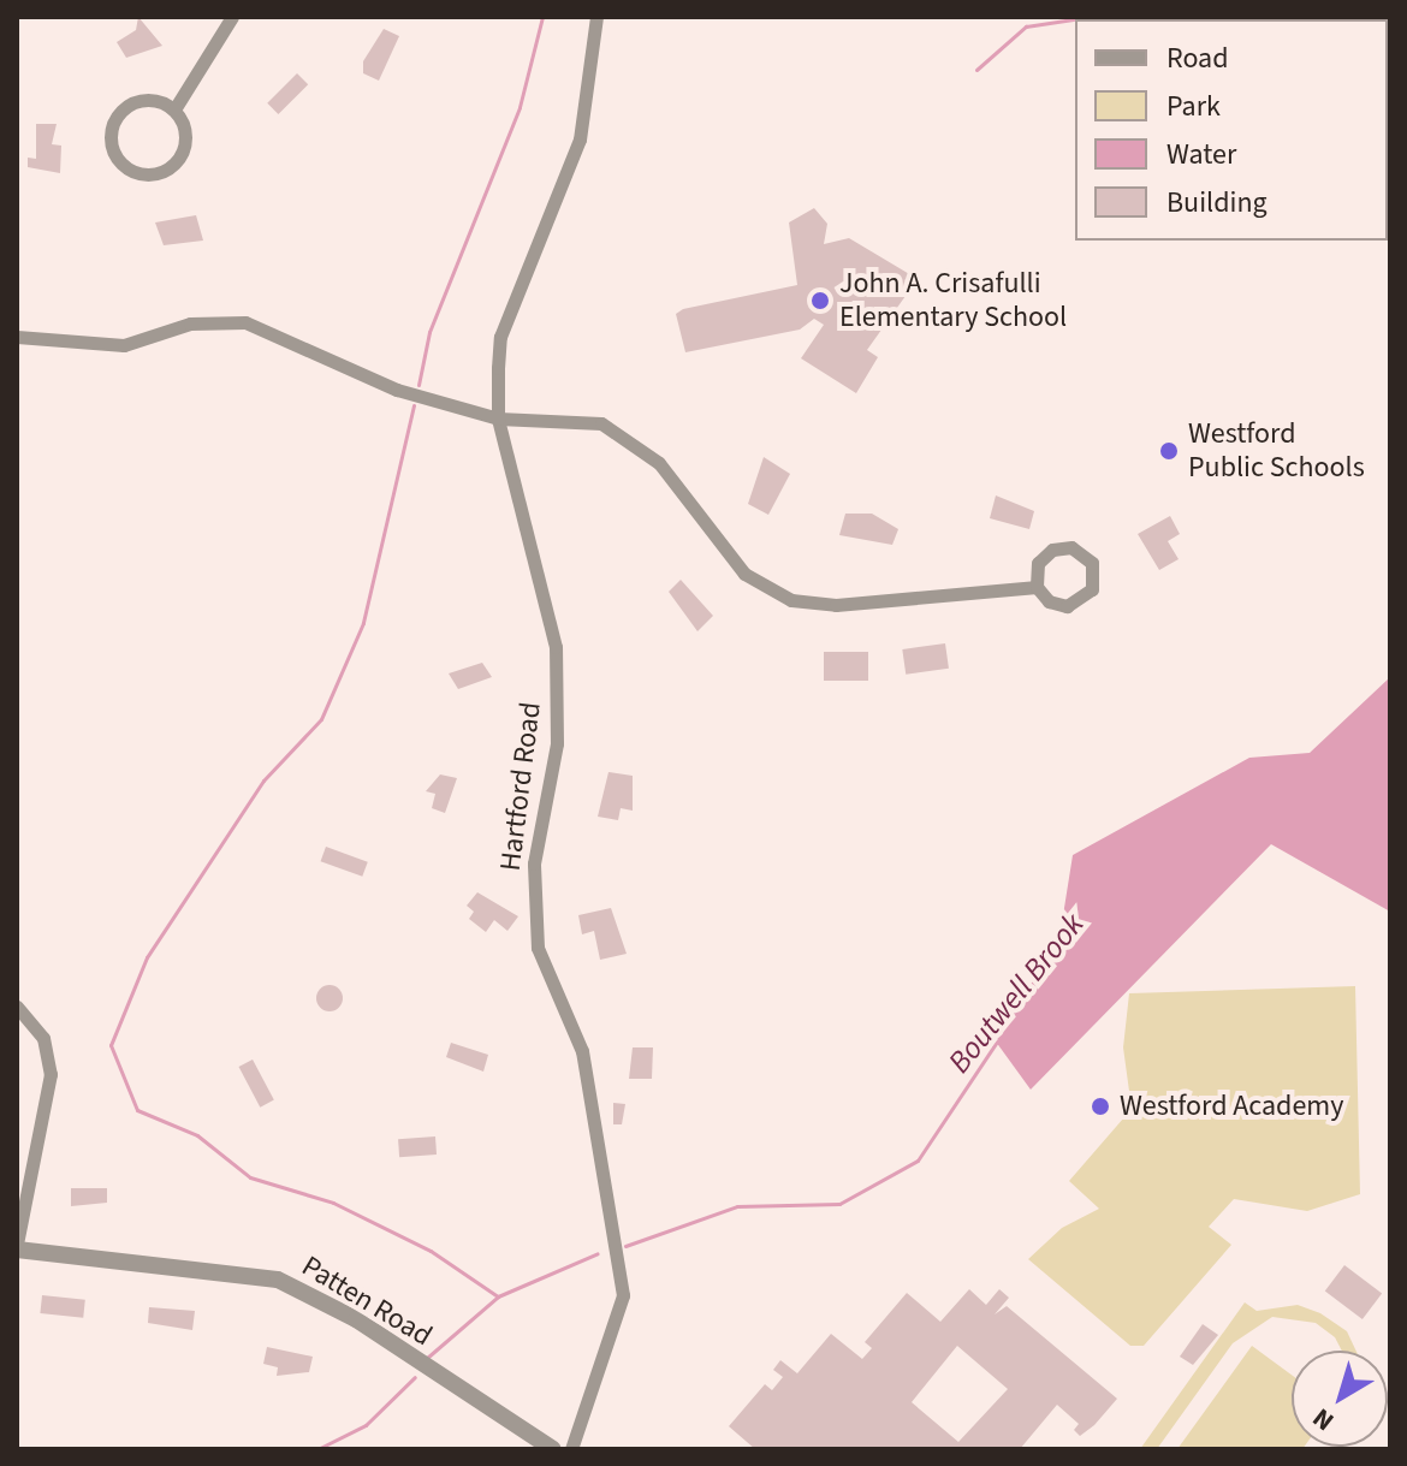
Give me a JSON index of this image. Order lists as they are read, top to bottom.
{
  "streets": {
    "street": ["Hartford Road", "Patten Road"]
  },
  "water": ["Boutwell Brook"],
  "places": ["John A. Crisafulli Elementary School", "Westford Public Schools", "Westford Academy"],
  "legend": [
    "Road",
    "Park",
    "Water",
    "Building"
  ],
  "north": "bottom left"
}
